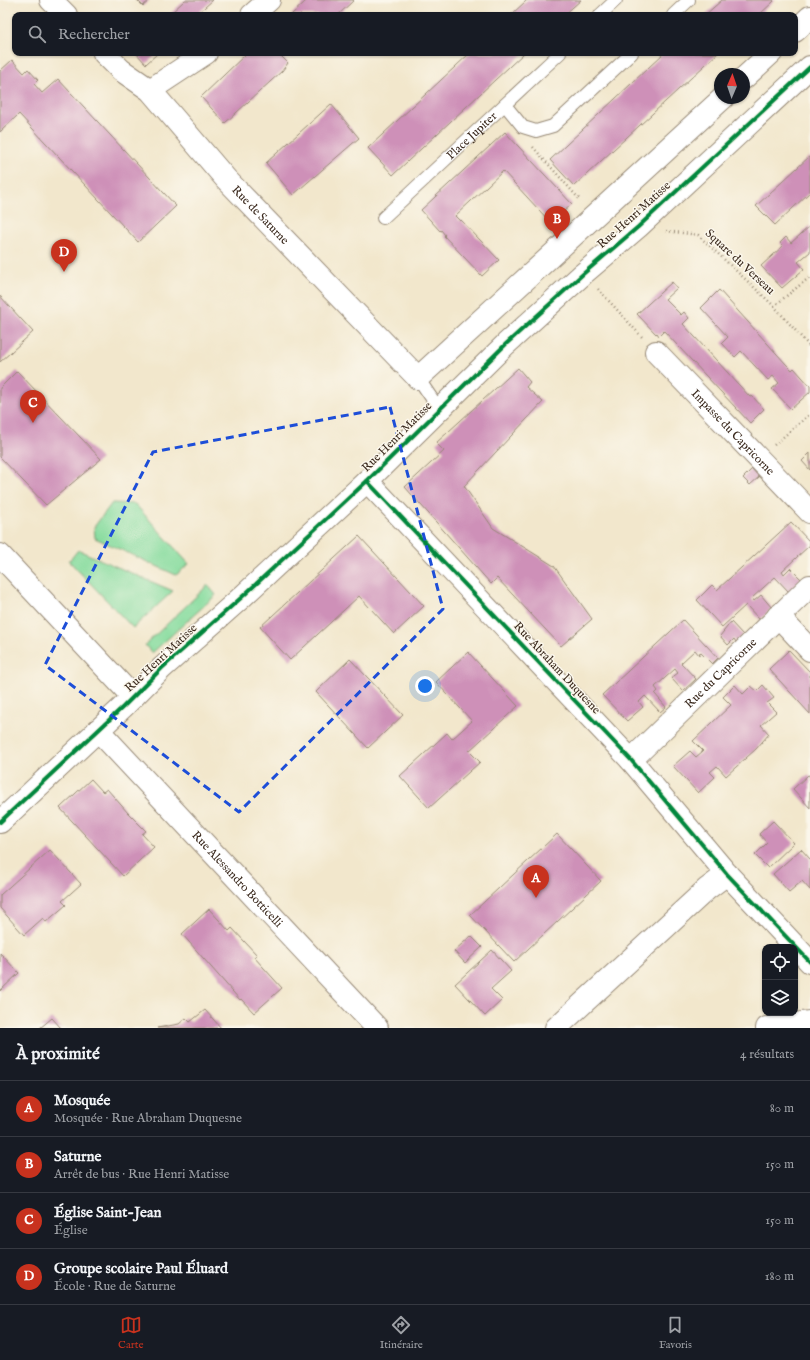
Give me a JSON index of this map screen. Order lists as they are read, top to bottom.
{
  "streets": {
    "street": [
      "Rue de Saturne",
      "Rue Henri Matisse",
      "Impasse du Capricorne",
      "Rue Abraham Duquesne",
      "Rue du Capricorne",
      "Rue Alessandro Botticelli"
    ],
    "lane": ["Place Jupiter"],
    "path": ["Square du Verseau"]
  },
  "crossings": [
    ["Rue de Saturne", "Rue Henri Matisse"],
    ["Rue Henri Matisse", "Square du Verseau"],
    ["Rue Henri Matisse", "Rue Abraham Duquesne"],
    ["Rue Henri Matisse", "Rue Alessandro Botticelli"],
    ["Rue Abraham Duquesne", "Rue du Capricorne"]
  ],
  "north": "top",
  "page": {
    "search": "Rechercher",
    "pins": [
      "B",
      "D",
      "C",
      "A"
    ],
    "heading": ["À proximité", "4 résultats"],
    "list": [
      {
        "mark": "A",
        "name": "Mosquée",
        "note": "Mosquée · Rue Abraham Duquesne",
        "value": "80 m"
      },
      {
        "mark": "B",
        "name": "Saturne",
        "note": "Arrêt de bus · Rue Henri Matisse",
        "value": "150 m"
      },
      {
        "mark": "C",
        "name": "Église Saint-Jean",
        "note": "Église",
        "value": "150 m"
      },
      {
        "mark": "D",
        "name": "Groupe scolaire Paul Éluard",
        "note": "École · Rue de Saturne",
        "value": "180 m"
      }
    ],
    "nav": ["Carte", "Itinéraire", "Favoris"]
  }
}
